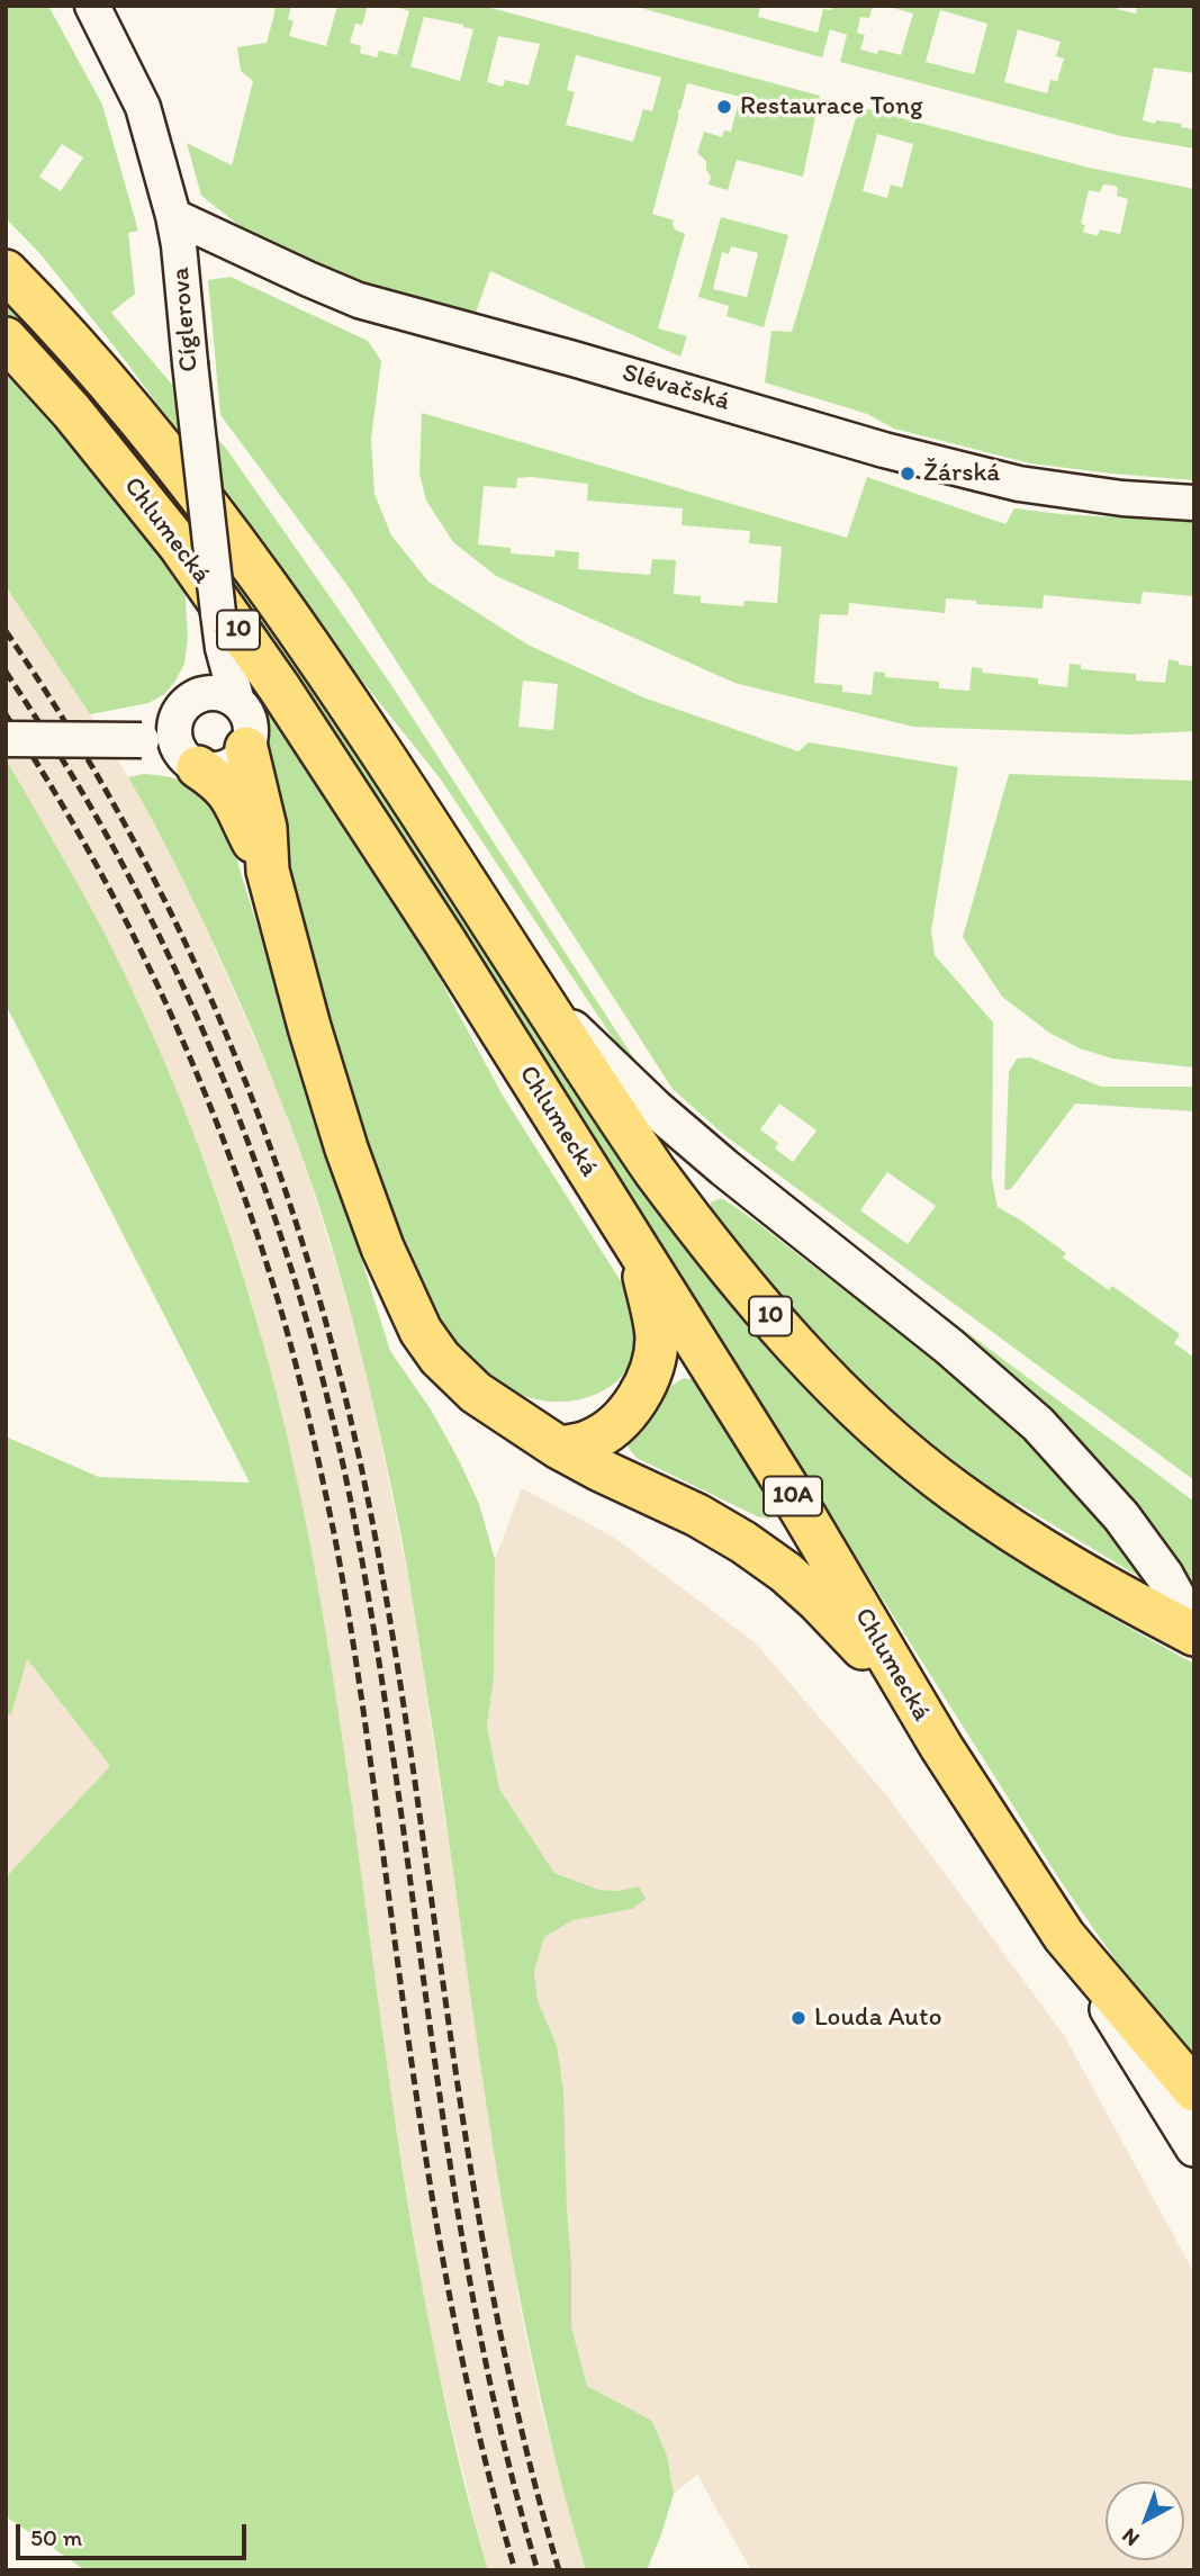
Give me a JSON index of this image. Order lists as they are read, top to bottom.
{
  "streets": {
    "main road": ["Chlumecká", "10", "10A"],
    "street": ["Cíglerova", "Slévačská"]
  },
  "crossings": [
    ["Cíglerova", "Slévačská"],
    ["Chlumecká", "10"],
    ["Chlumecká", "10A"]
  ],
  "places": ["Restaurace Tong", "Žárská", "Louda Auto"],
  "scale_bar": "50 m",
  "north": "bottom left"
}
